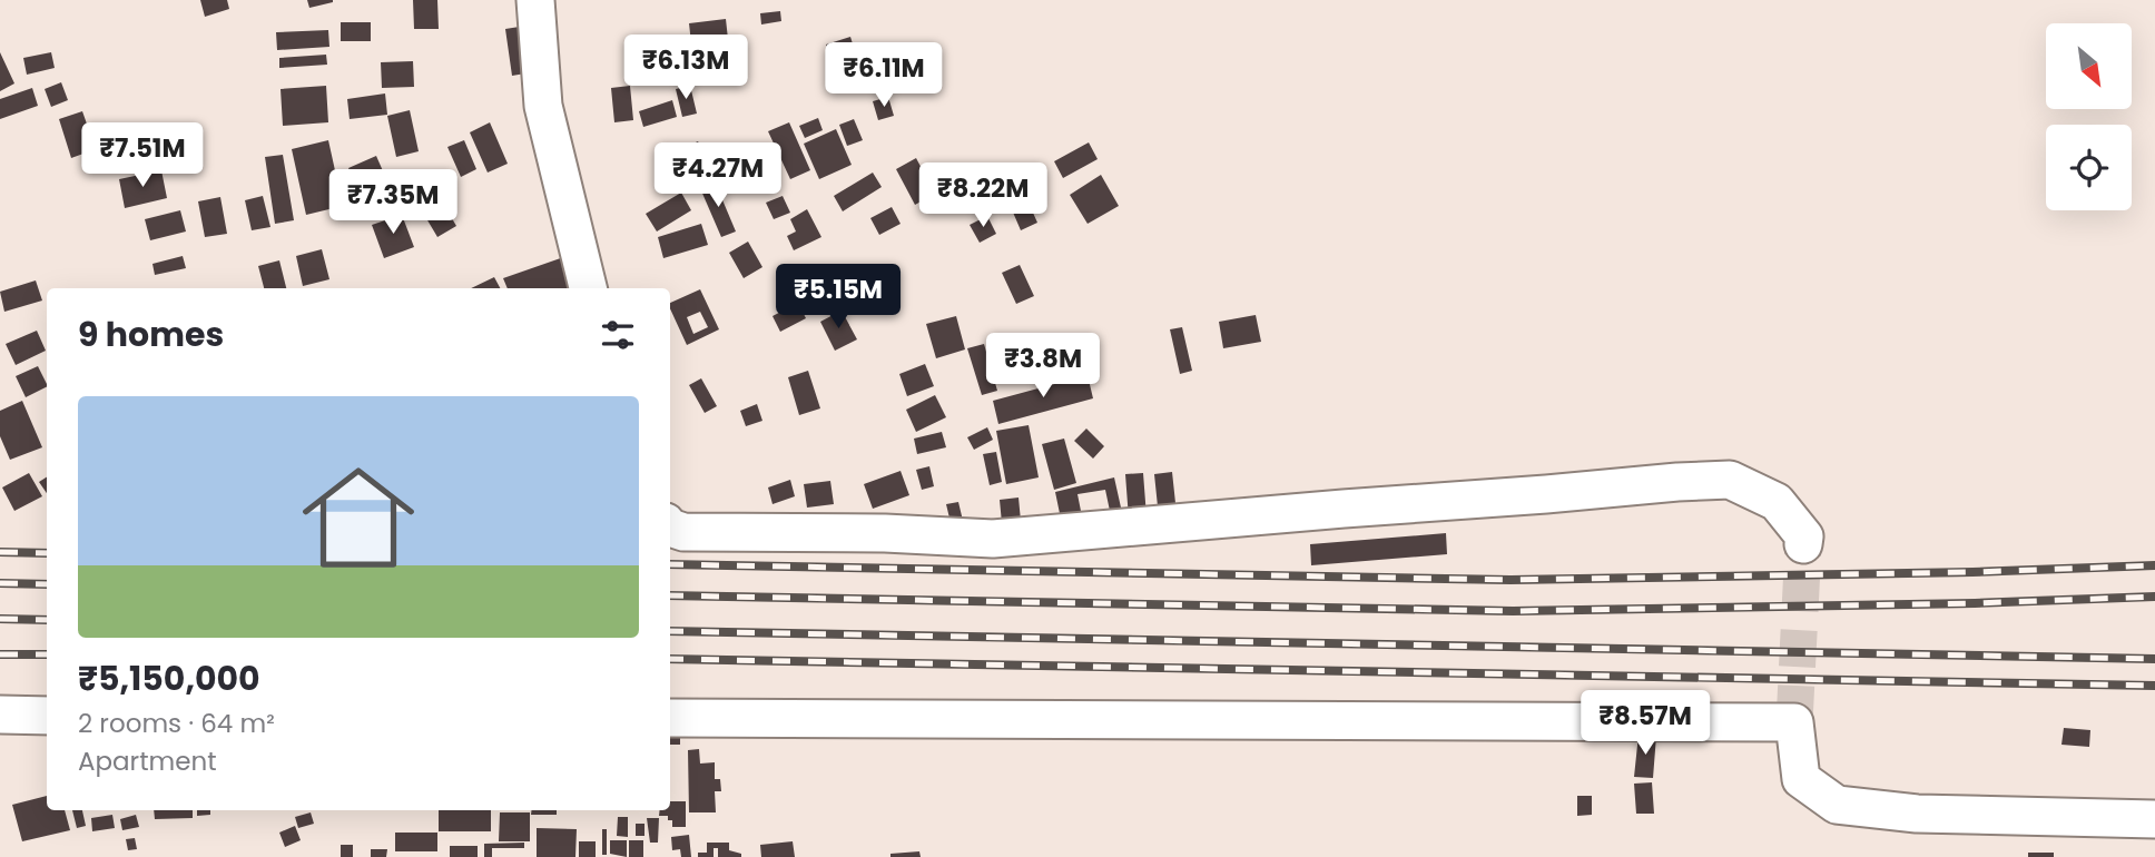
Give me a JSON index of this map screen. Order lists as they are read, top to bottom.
{
  "north": "bottom right",
  "page": {
    "price": [
      "₹6.13M",
      "₹6.11M",
      "₹7.51M",
      "₹4.27M",
      "₹8.22M",
      "₹7.35M",
      "₹5.15M",
      "₹3.8M",
      "₹8.57M"
    ],
    "heading": "9 homes",
    "list": [
      {
        "name": "₹5,150,000",
        "note": "2 rooms · 64 m² · Apartment"
      }
    ]
  }
}
